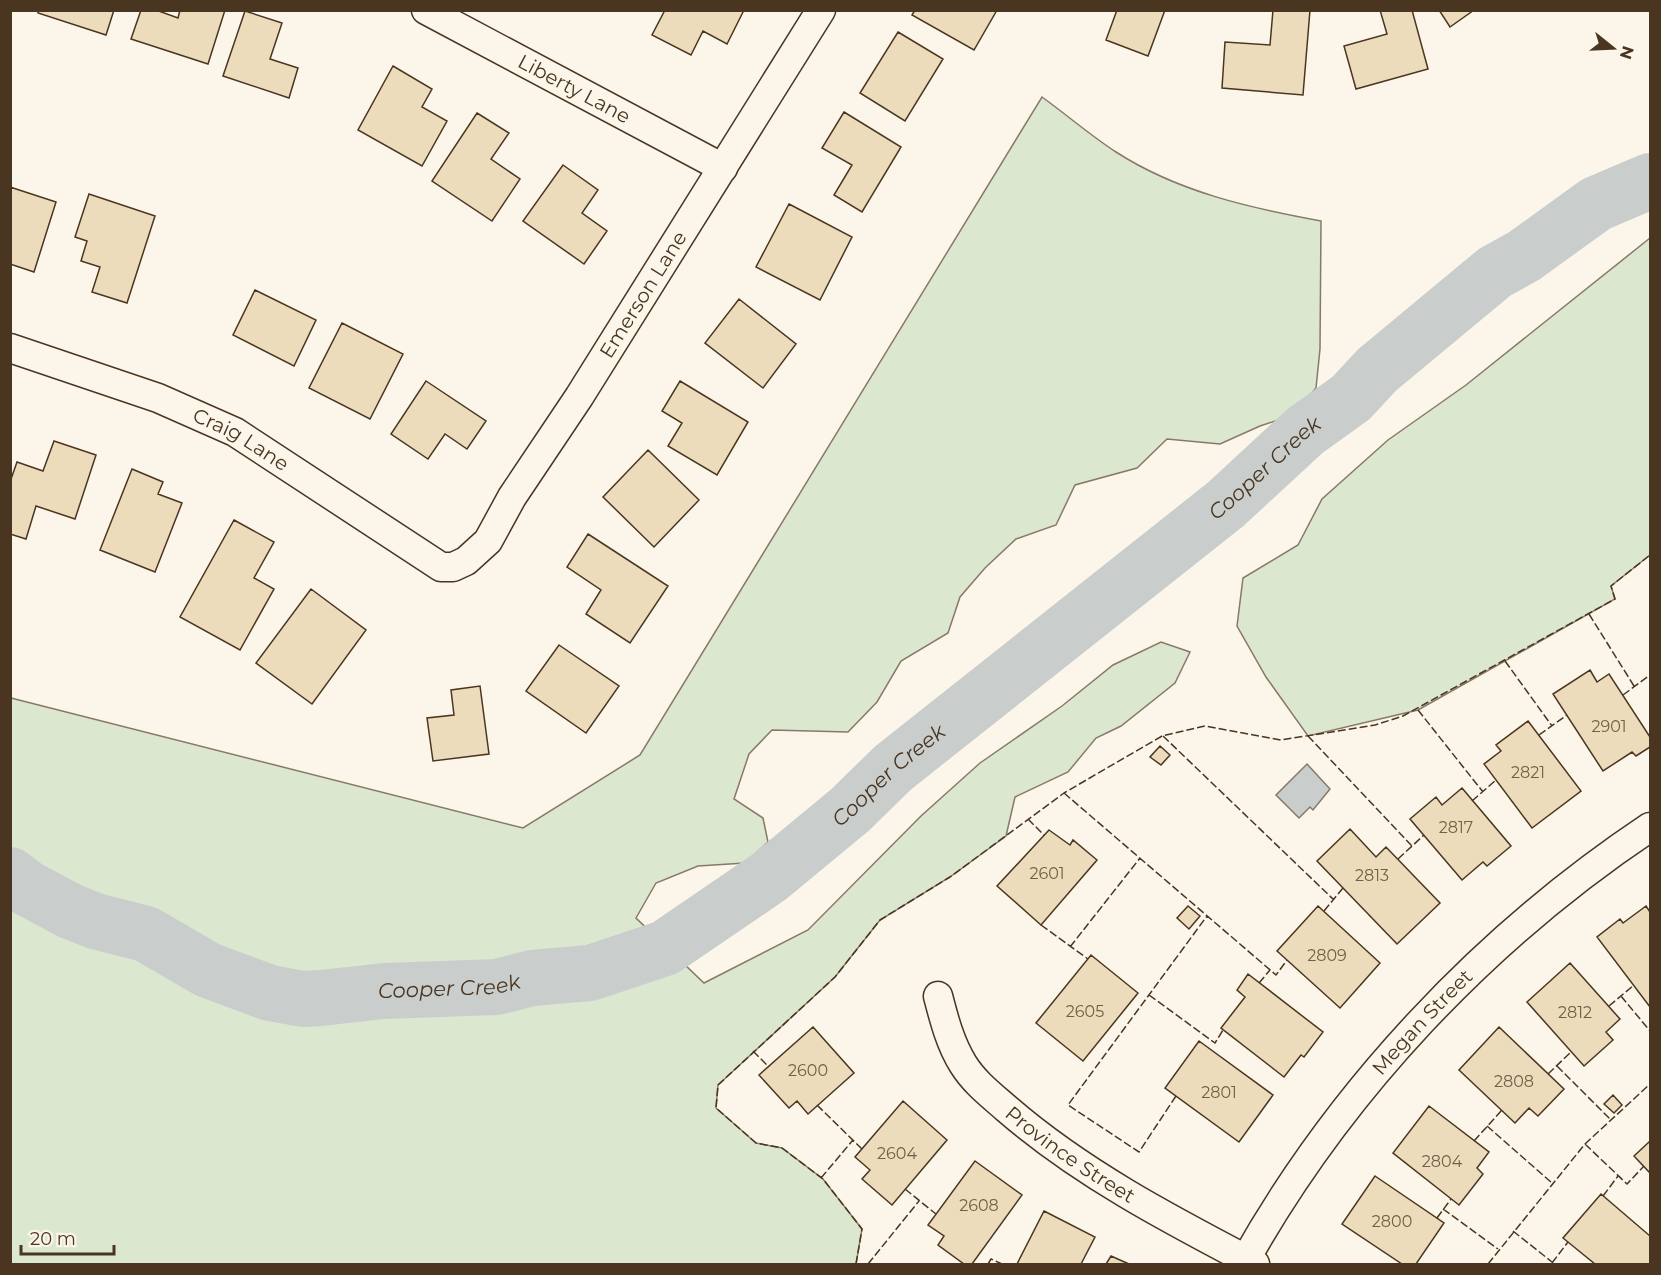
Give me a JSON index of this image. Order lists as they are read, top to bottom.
{
  "streets": {
    "street": [
      "Liberty Lane",
      "Emerson Lane",
      "Craig Lane",
      "Megan Street",
      "Province Street"
    ]
  },
  "crossings": [
    ["Liberty Lane", "Emerson Lane"],
    ["Emerson Lane", "Craig Lane"],
    ["Megan Street", "Province Street"]
  ],
  "water": ["Cooper Creek"],
  "house_numbers": [
    "2901",
    "2821",
    "2817",
    "2601",
    "2813",
    "2809",
    "2605",
    "2812",
    "2600",
    "2808",
    "2801",
    "2604",
    "2804",
    "2608",
    "2800"
  ],
  "scale_bar": "20 m",
  "north": "right"
}
